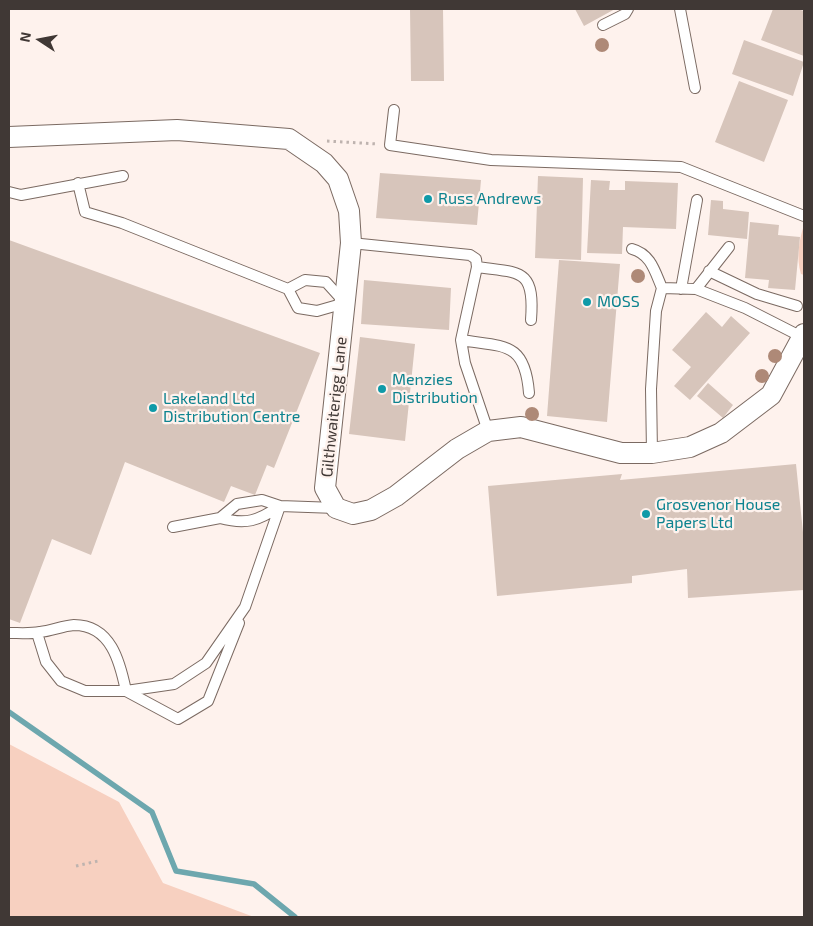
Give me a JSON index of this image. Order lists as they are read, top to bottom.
{
  "streets": {
    "street": ["Gilthwaiterigg Lane"]
  },
  "places": [
    "Russ Andrews",
    "MOSS",
    "Menzies Distribution",
    "Lakeland Ltd Distribution Centre",
    "Grosvenor House Papers Ltd"
  ],
  "north": "left"
}
